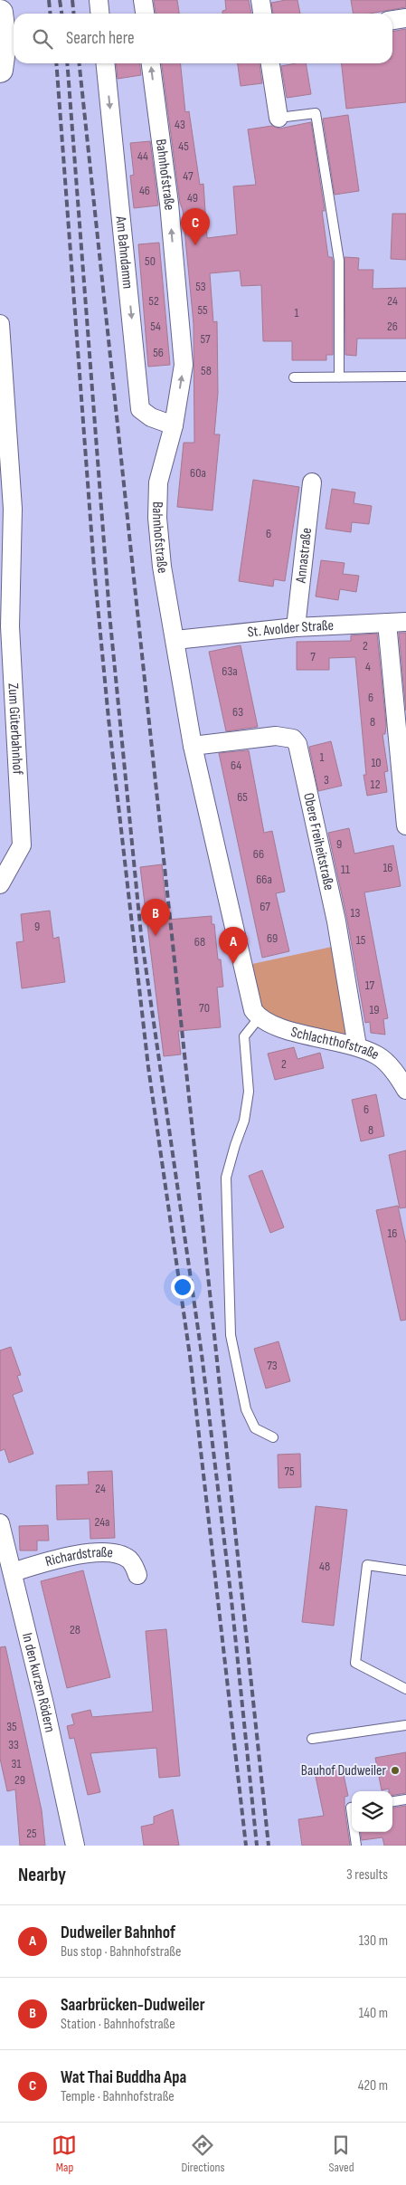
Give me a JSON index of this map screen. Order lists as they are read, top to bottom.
{
  "streets": {
    "street": [
      "Bahnhofstraße",
      "Am Bahndamm",
      "Annastraße",
      "St. Avolder Straße",
      "Zum Güterbahnhof",
      "Obere Freiheitstraße",
      "Schlachthofstraße",
      "Richardstraße",
      "In den kurzen Rödern"
    ]
  },
  "crossings": [
    ["Bahnhofstraße", "Am Bahndamm"],
    ["Bahnhofstraße", "St. Avolder Straße"],
    ["Bahnhofstraße", "Obere Freiheitstraße"],
    ["Bahnhofstraße", "Schlachthofstraße"],
    ["Annastraße", "St. Avolder Straße"],
    ["Obere Freiheitstraße", "Schlachthofstraße"],
    ["Richardstraße", "In den kurzen Rödern"]
  ],
  "one_way": ["Bahnhofstraße", "Am Bahndamm"],
  "places": ["Bauhof Dudweiler"],
  "house_numbers": [
    "43",
    "45",
    "44",
    "47",
    "46",
    "49",
    "50",
    "53",
    "52",
    "24",
    "55",
    "1",
    "54",
    "26",
    "57",
    "56",
    "58",
    "60a",
    "6",
    "2",
    "7",
    "4",
    "63a",
    "6",
    "63",
    "8",
    "1",
    "10",
    "64",
    "3",
    "12",
    "65",
    "9",
    "66",
    "16",
    "11",
    "66a",
    "67",
    "13",
    "9",
    "69",
    "15",
    "68",
    "17",
    "70",
    "19",
    "2",
    "6",
    "8",
    "16",
    "73",
    "75",
    "24",
    "24a",
    "48",
    "28",
    "35",
    "33",
    "31",
    "29",
    "25"
  ],
  "page": {
    "search": "Search here",
    "pins": ["C", "B", "A"],
    "heading": ["Nearby", "3 results"],
    "list": [
      {
        "mark": "A",
        "name": "Dudweiler Bahnhof",
        "note": "Bus stop · Bahnhofstraße",
        "value": "130 m"
      },
      {
        "mark": "B",
        "name": "Saarbrücken-Dudweiler",
        "note": "Station · Bahnhofstraße",
        "value": "140 m"
      },
      {
        "mark": "C",
        "name": "Wat Thai Buddha Apa",
        "note": "Temple · Bahnhofstraße",
        "value": "420 m"
      }
    ],
    "nav": ["Map", "Directions", "Saved"]
  }
}
